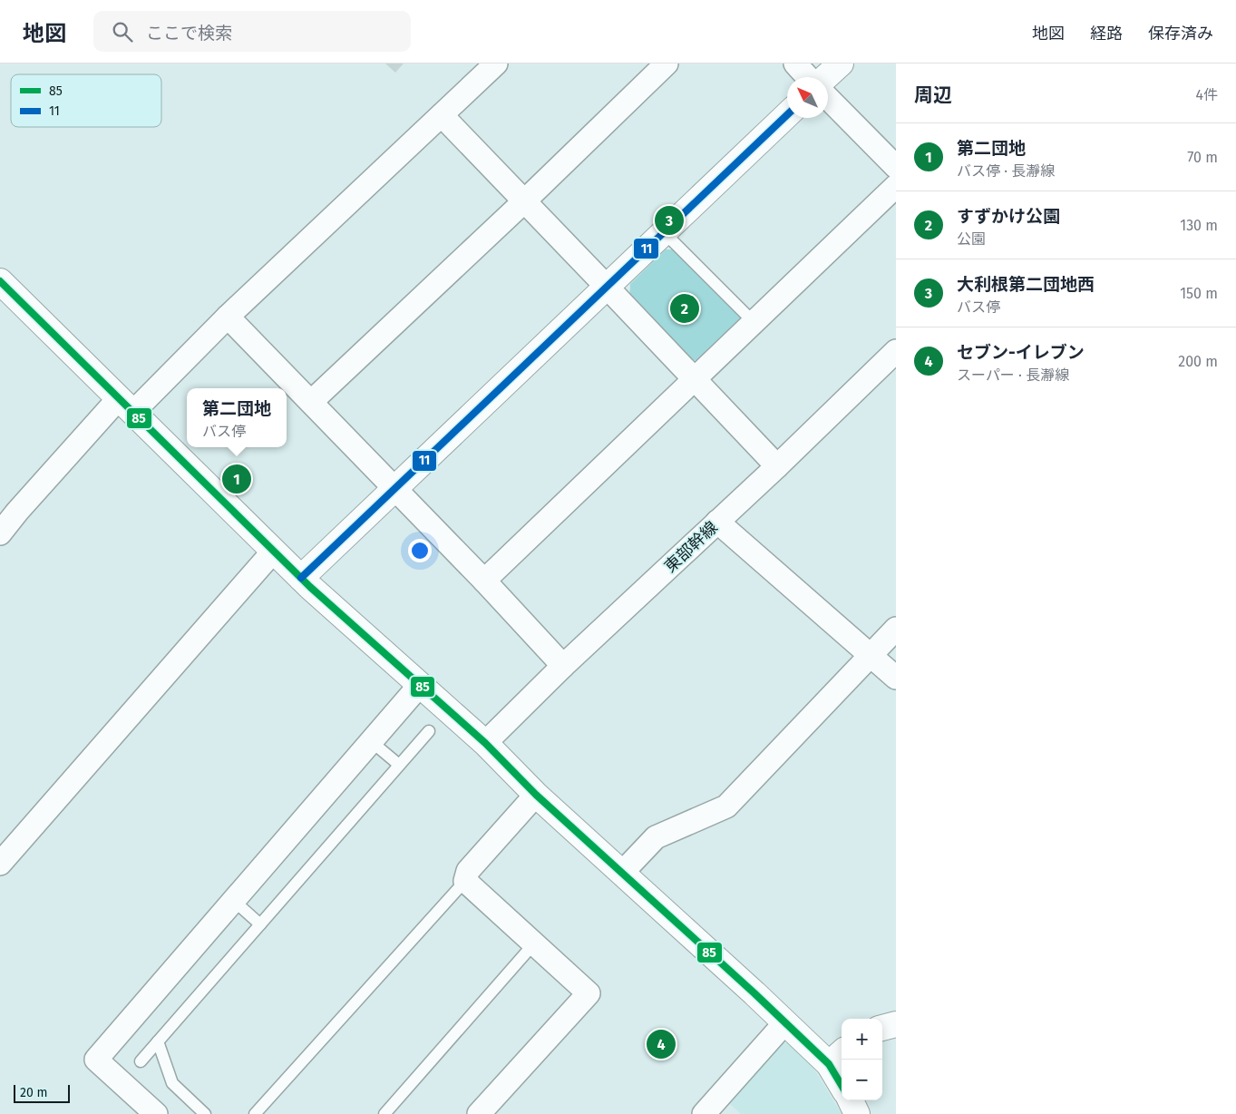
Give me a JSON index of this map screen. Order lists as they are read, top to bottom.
{
  "streets": {
    "street": ["東部幹線"]
  },
  "lines": ["transit line 11", "transit line 85"],
  "legend": ["85", "11"],
  "scale_bar": "20 m",
  "north": "top left",
  "page": {
    "header": "地図",
    "search": "ここで検索",
    "nav": ["地図", "経路", "保存済み"],
    "heading": ["周辺", "4件"],
    "list": [
      {
        "mark": "1",
        "name": "第二団地",
        "note": "バス停 · 長瀞線",
        "value": "70 m"
      },
      {
        "mark": "2",
        "name": "すずかけ公園",
        "note": "公園",
        "value": "130 m"
      },
      {
        "mark": "3",
        "name": "大利根第二団地西",
        "note": "バス停",
        "value": "150 m"
      },
      {
        "mark": "4",
        "name": "セブン-イレブン",
        "note": "スーパー · 長瀞線",
        "value": "200 m"
      }
    ],
    "pins": [
      "3",
      "2",
      "1",
      "4"
    ],
    "popup": ["第二団地", "バス停"],
    "map_buttons": ["+", "−"],
    "scale": "20 m"
  }
}
